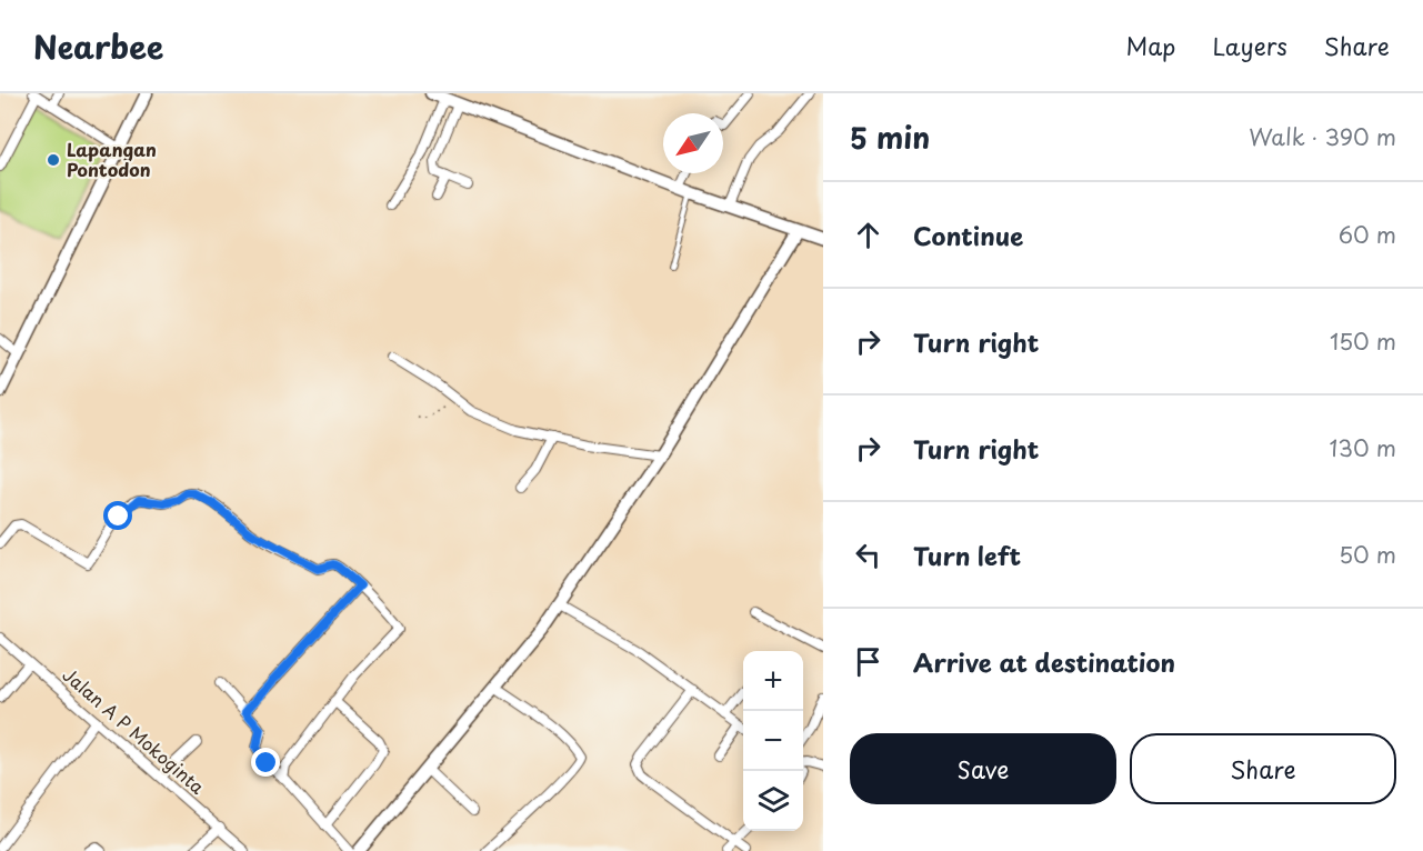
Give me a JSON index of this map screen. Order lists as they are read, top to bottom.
{
  "streets": {
    "street": ["Jalan A P Mokoginta"]
  },
  "places": ["Lapangan Pontodon"],
  "north": "bottom left",
  "page": {
    "header": "Nearbee",
    "nav": ["Map", "Layers", "Share"],
    "heading": ["5 min", "Walk · 390 m"],
    "list": [
      ["Continue", "60 m"],
      ["Turn right", "150 m"],
      ["Turn right", "130 m"],
      ["Turn left", "50 m"],
      "Arrive at destination"
    ],
    "map_buttons": ["+", "−"],
    "buttons": ["Save", "Share"]
  }
}
